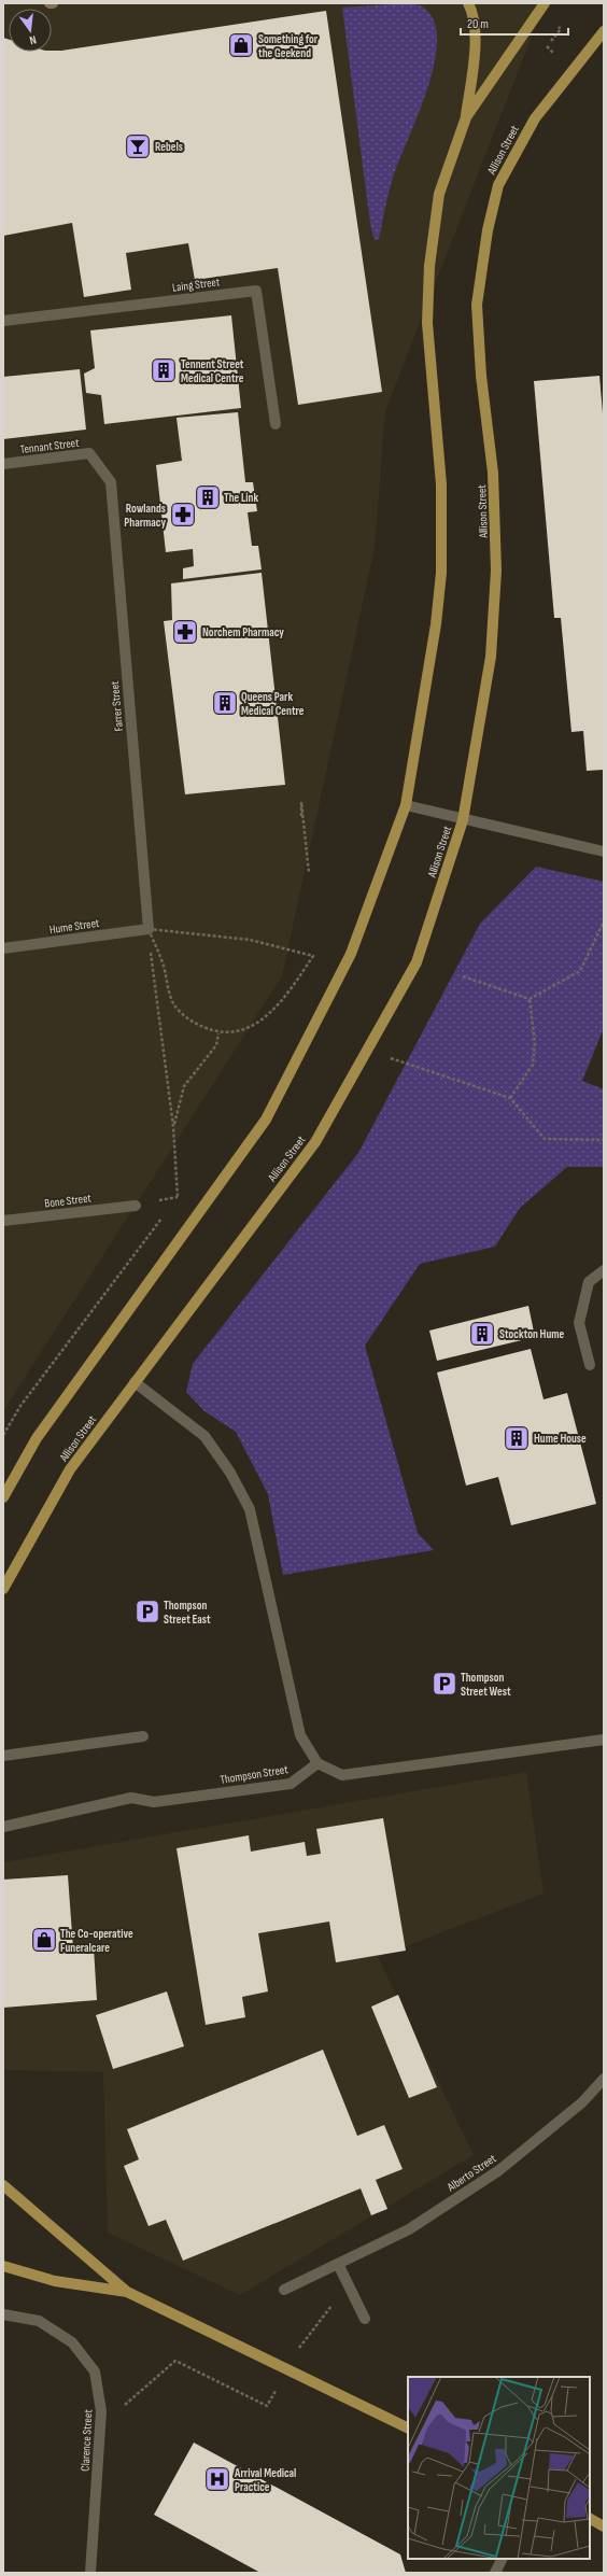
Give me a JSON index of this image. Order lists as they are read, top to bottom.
{
  "streets": {
    "main road": ["Allison Street"],
    "street": [
      "Laing Street",
      "Tennant Street",
      "Farrer Street",
      "Hume Street",
      "Bone Street",
      "Thompson Street",
      "Alberto Street",
      "Clarence Street"
    ]
  },
  "crossings": [
    ["Tennant Street", "Farrer Street"],
    ["Farrer Street", "Hume Street"]
  ],
  "places": {
    "shop": ["Something for the Geekend", "The Co-operative Funeralcare"],
    "bar": ["Rebels"],
    "building": [
      "Tennent Street Medical Centre",
      "The Link",
      "Queens Park Medical Centre",
      "Stockton Hume",
      "Hume House"
    ],
    "pharmacy": ["Rowlands Pharmacy", "Norchem Pharmacy"],
    "parking": ["Thompson Street East", "Thompson Street West"],
    "hospital": ["Arrival Medical Practice"]
  },
  "scale_bar": "20 m",
  "north": "bottom"
}
